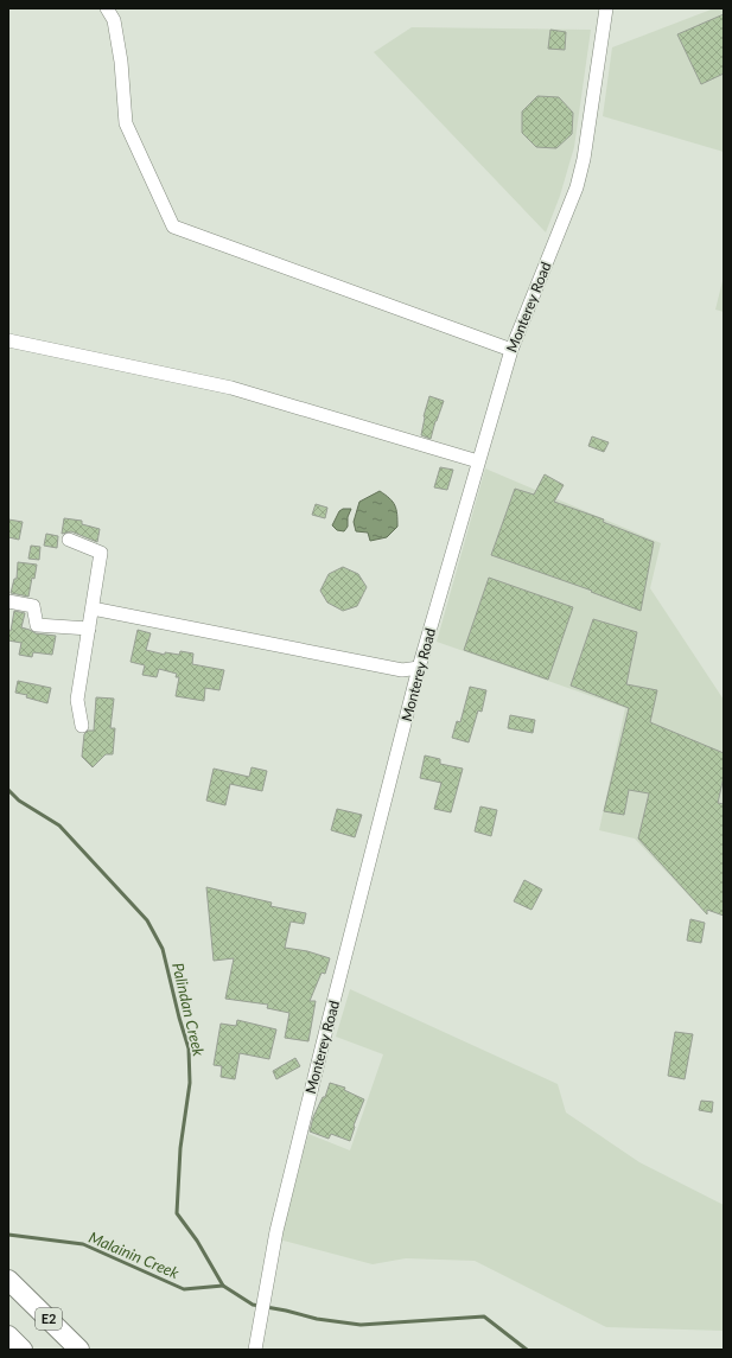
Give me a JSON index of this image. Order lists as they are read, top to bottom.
{
  "streets": {
    "highway": ["E2"],
    "street": ["Monterey Road"]
  },
  "water": ["Palindan Creek", "Malainin Creek"]
}
